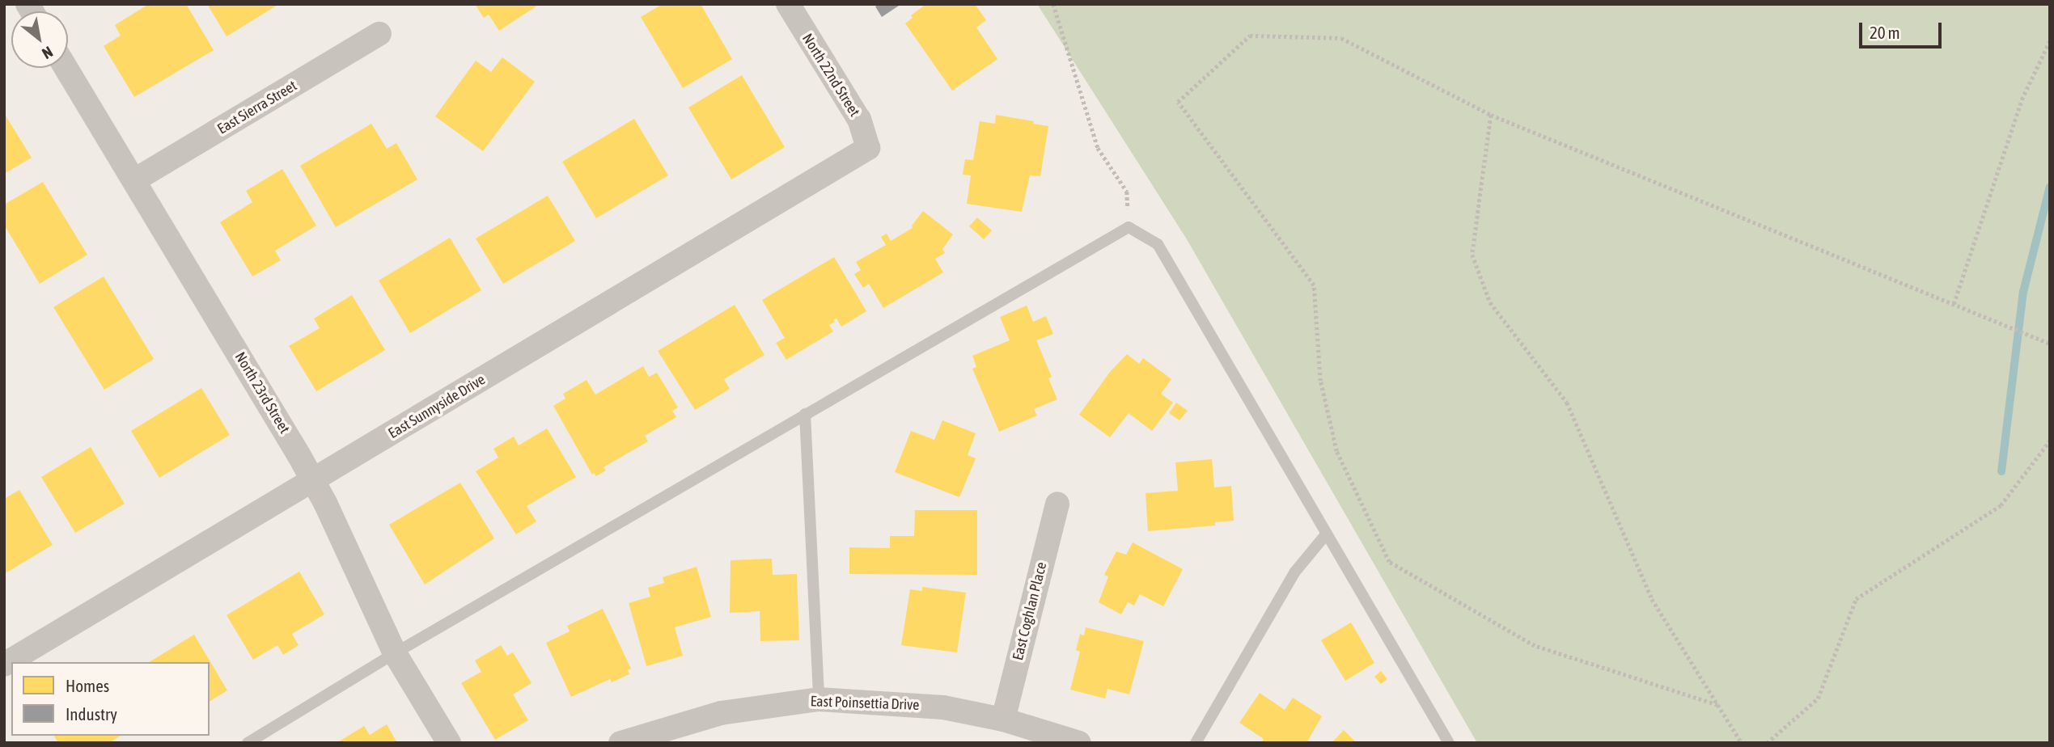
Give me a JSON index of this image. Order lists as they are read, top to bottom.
{
  "streets": {
    "street": [
      "North 22nd Street",
      "East Sierra Street",
      "North 23rd Street",
      "East Sunnyside Drive",
      "East Coghlan Place",
      "East Poinsettia Drive"
    ]
  },
  "crossings": [
    ["North 22nd Street", "East Sunnyside Drive"],
    ["East Sierra Street", "North 23rd Street"],
    ["North 23rd Street", "East Sunnyside Drive"],
    ["East Coghlan Place", "East Poinsettia Drive"]
  ],
  "legend": ["Homes", "Industry"],
  "scale_bar": "20 m",
  "north": "bottom right"
}
